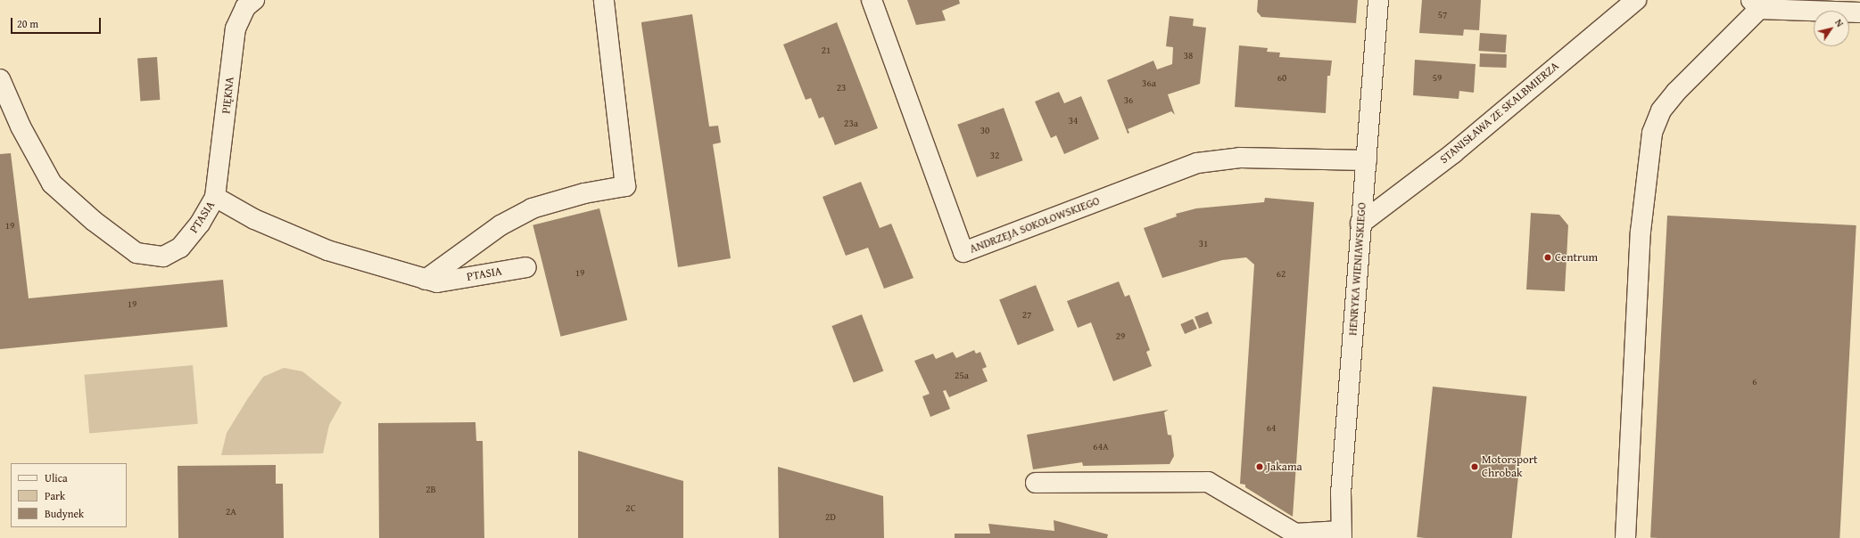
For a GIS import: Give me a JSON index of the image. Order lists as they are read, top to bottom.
{
  "streets": {
    "street": [
      "PIĘKNA",
      "STANISŁAWA ZE SKALBMIERZA",
      "PTASIA",
      "ANDRZEJA SOKOŁOWSKIEGO",
      "HENRYKA WIENIAWSKIEGO"
    ]
  },
  "crossings": [
    ["PIĘKNA", "PTASIA"],
    ["STANISŁAWA ZE SKALBMIERZA", "HENRYKA WIENIAWSKIEGO"],
    ["ANDRZEJA SOKOŁOWSKIEGO", "HENRYKA WIENIAWSKIEGO"]
  ],
  "places": ["Centrum", "Jakama", "Motorsport Chrobak"],
  "house_numbers": [
    "57",
    "21",
    "38",
    "60",
    "59",
    "36a",
    "23",
    "36",
    "34",
    "23a",
    "30",
    "32",
    "19",
    "31",
    "19",
    "62",
    "19",
    "27",
    "29",
    "25a",
    "6",
    "64",
    "64A",
    "2B",
    "2C",
    "2A",
    "2D"
  ],
  "legend": ["Ulica", "Park", "Budynek"],
  "scale_bar": "20 m",
  "north": "top right"
}
